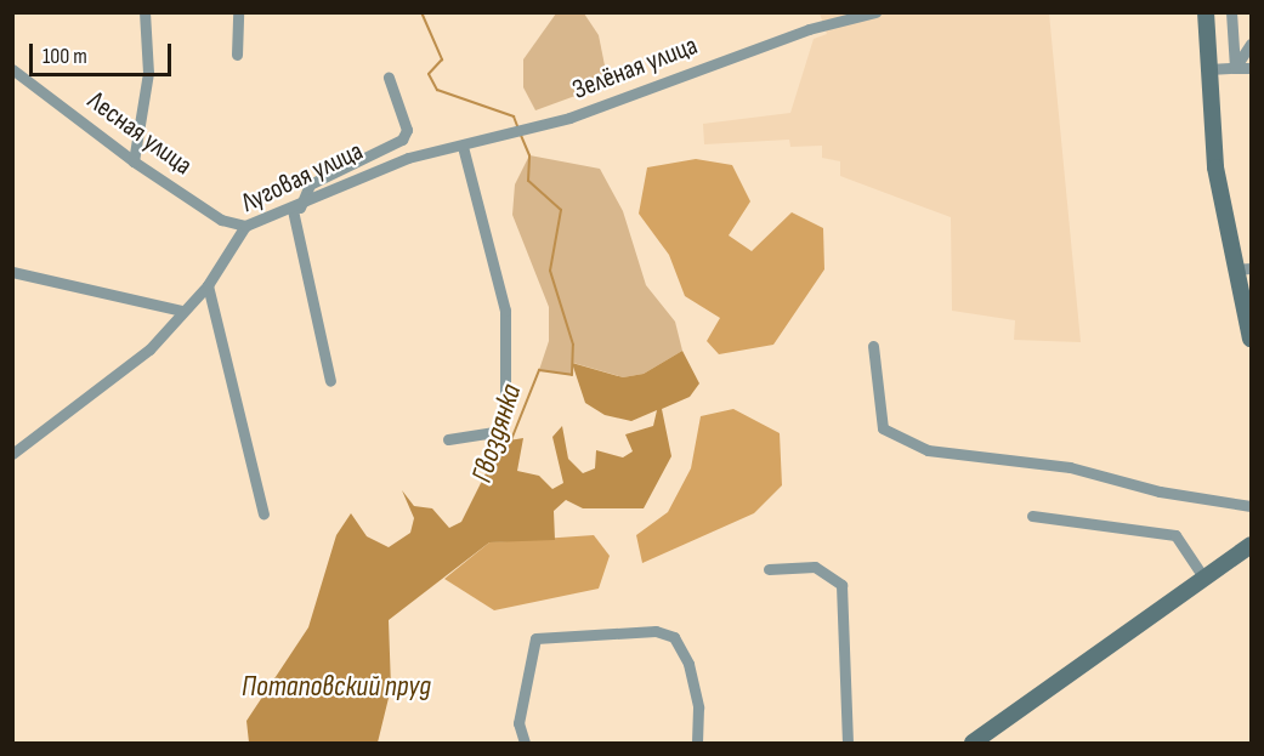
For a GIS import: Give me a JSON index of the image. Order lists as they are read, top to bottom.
{
  "streets": {
    "street": ["Зелёная улица", "Лесная улица", "Луговая улица"]
  },
  "crossings": [
    ["Зелёная улица", "Луговая улица"],
    ["Лесная улица", "Луговая улица"]
  ],
  "water": ["Гвоздянка", "Потаповский пруд"],
  "scale_bar": "100 m"
}
